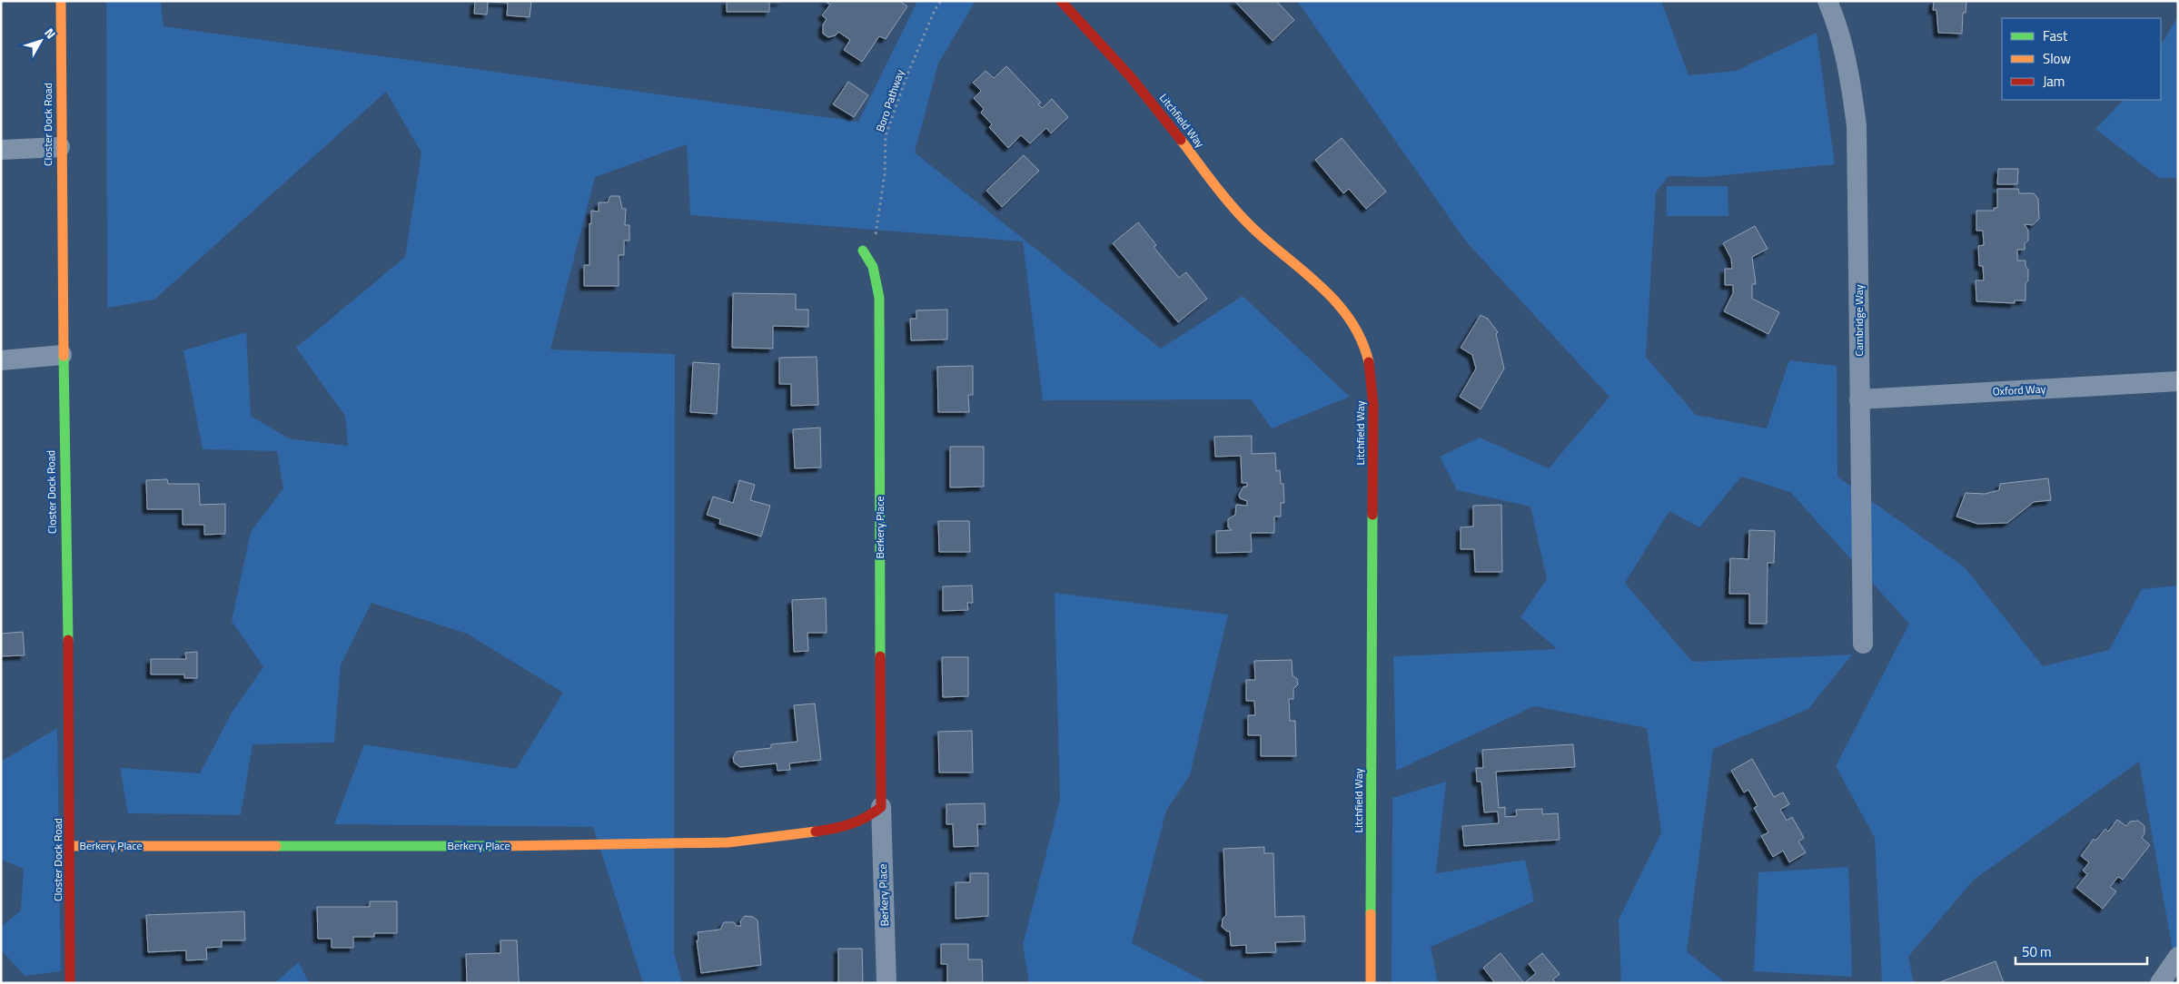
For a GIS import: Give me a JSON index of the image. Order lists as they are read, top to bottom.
{
  "streets": {
    "street": [
      "Litchfield Way",
      "Closter Dock Road",
      "Cambridge Way",
      "Oxford Way",
      "Berkery Place"
    ],
    "path": ["Boro Pathway"]
  },
  "crossings": [
    ["Boro Pathway", "Berkery Place"],
    ["Closter Dock Road", "Berkery Place"],
    ["Cambridge Way", "Oxford Way"]
  ],
  "legend": ["Fast", "Slow", "Jam"],
  "scale_bar": "50 m",
  "north": "top right"
}
